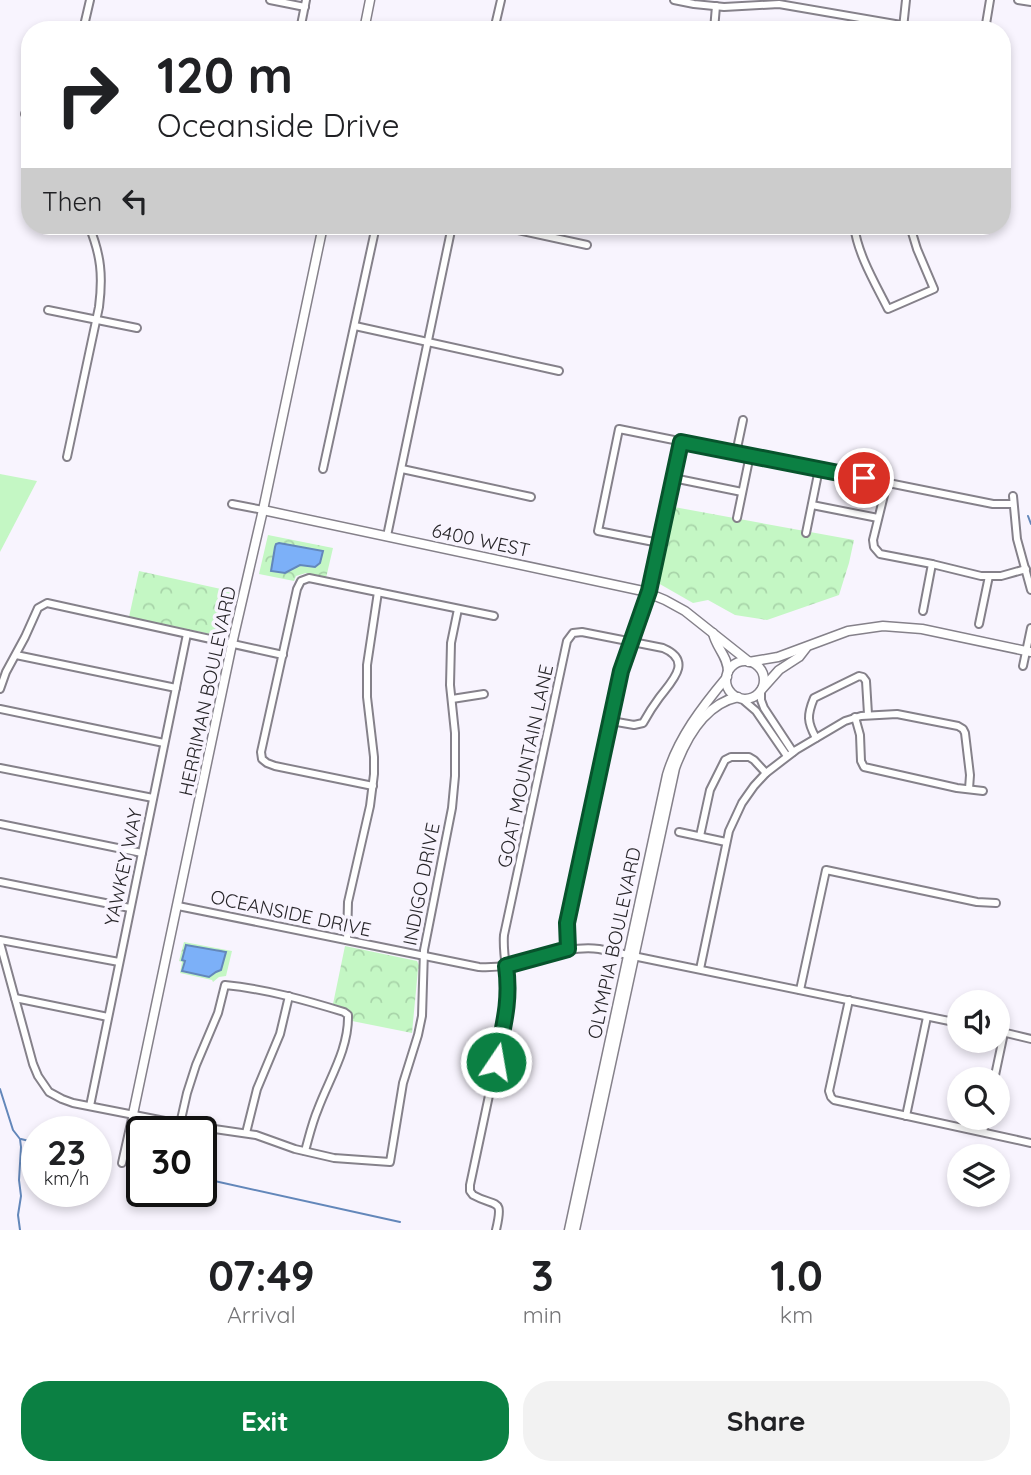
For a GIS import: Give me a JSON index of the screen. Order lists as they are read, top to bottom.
{
  "streets": {
    "street": [
      "6400 WEST",
      "HERRIMAN BOULEVARD",
      "GOAT MOUNTAIN LANE",
      "YAWKEY WAY",
      "INDIGO DRIVE",
      "OCEANSIDE DRIVE",
      "OLYMPIA BOULEVARD"
    ]
  },
  "crossings": [
    ["6400 WEST", "HERRIMAN BOULEVARD"],
    ["6400 WEST", "OLYMPIA BOULEVARD"],
    ["HERRIMAN BOULEVARD", "OCEANSIDE DRIVE"],
    ["GOAT MOUNTAIN LANE", "OCEANSIDE DRIVE"],
    ["INDIGO DRIVE", "OCEANSIDE DRIVE"],
    ["OCEANSIDE DRIVE", "OLYMPIA BOULEVARD"]
  ],
  "page": {
    "turn": ["120 m", "Oceanside Drive"],
    "then": "Then",
    "speed": "23 km/h",
    "limit": "30",
    "eta": [
      "07:49",
      "Arrival",
      "3",
      "min",
      "1.0",
      "km"
    ],
    "buttons": ["Exit", "Share"]
  }
}
